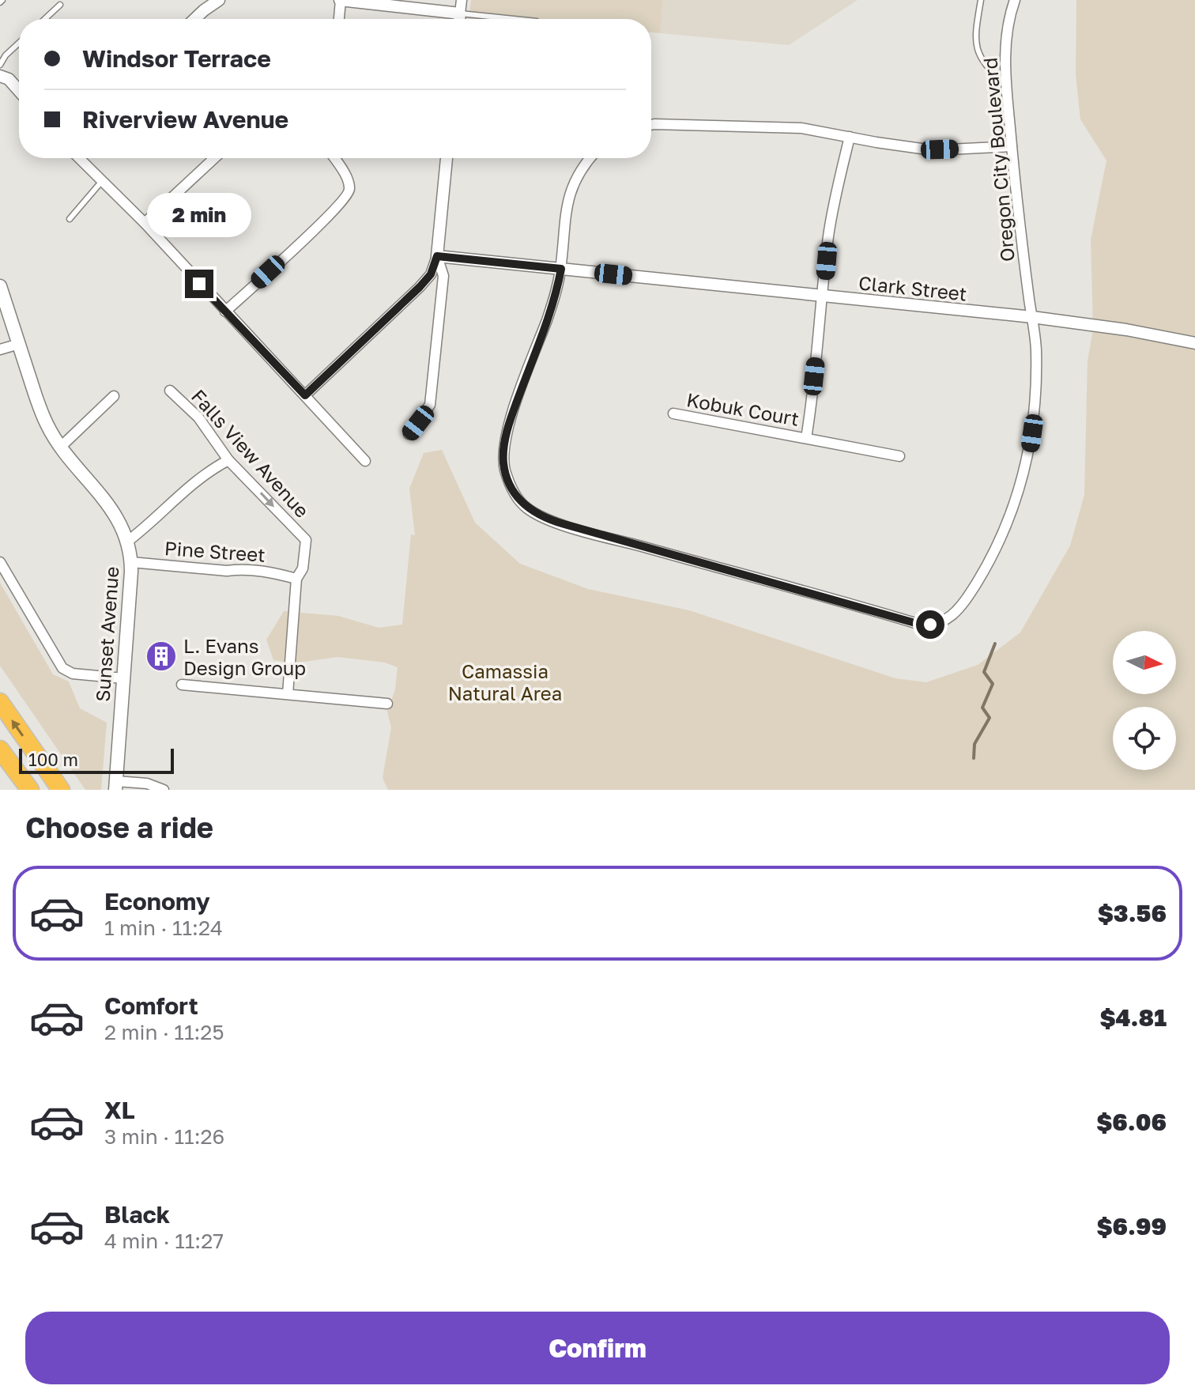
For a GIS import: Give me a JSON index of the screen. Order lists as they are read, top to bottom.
{
  "streets": {
    "main road": ["Sunset Avenue"],
    "street": [
      "Oregon City Boulevard",
      "Clark Street",
      "Kobuk Court",
      "Falls View Avenue",
      "Pine Street"
    ]
  },
  "crossings": [
    ["Oregon City Boulevard", "Clark Street"],
    ["Falls View Avenue", "Pine Street"],
    ["Pine Street", "Sunset Avenue"]
  ],
  "one_way": ["Falls View Avenue"],
  "parks": ["Camassia Natural Area"],
  "places": {
    "building": ["L. Evans Design Group"]
  },
  "scale_bar": "100 m",
  "north": "right",
  "page": {
    "banner": ["Windsor Terrace", "Riverview Avenue"],
    "bubble": "2 min",
    "scale": "100 m",
    "heading": "Choose a ride",
    "list": [
      {
        "name": "Economy",
        "note": "1 min · 11:24",
        "value": "$3.56"
      },
      {
        "name": "Comfort",
        "note": "2 min · 11:25",
        "value": "$4.81"
      },
      {
        "name": "XL",
        "note": "3 min · 11:26",
        "value": "$6.06"
      },
      {
        "name": "Black",
        "note": "4 min · 11:27",
        "value": "$6.99"
      }
    ],
    "buttons": "Confirm"
  }
}
